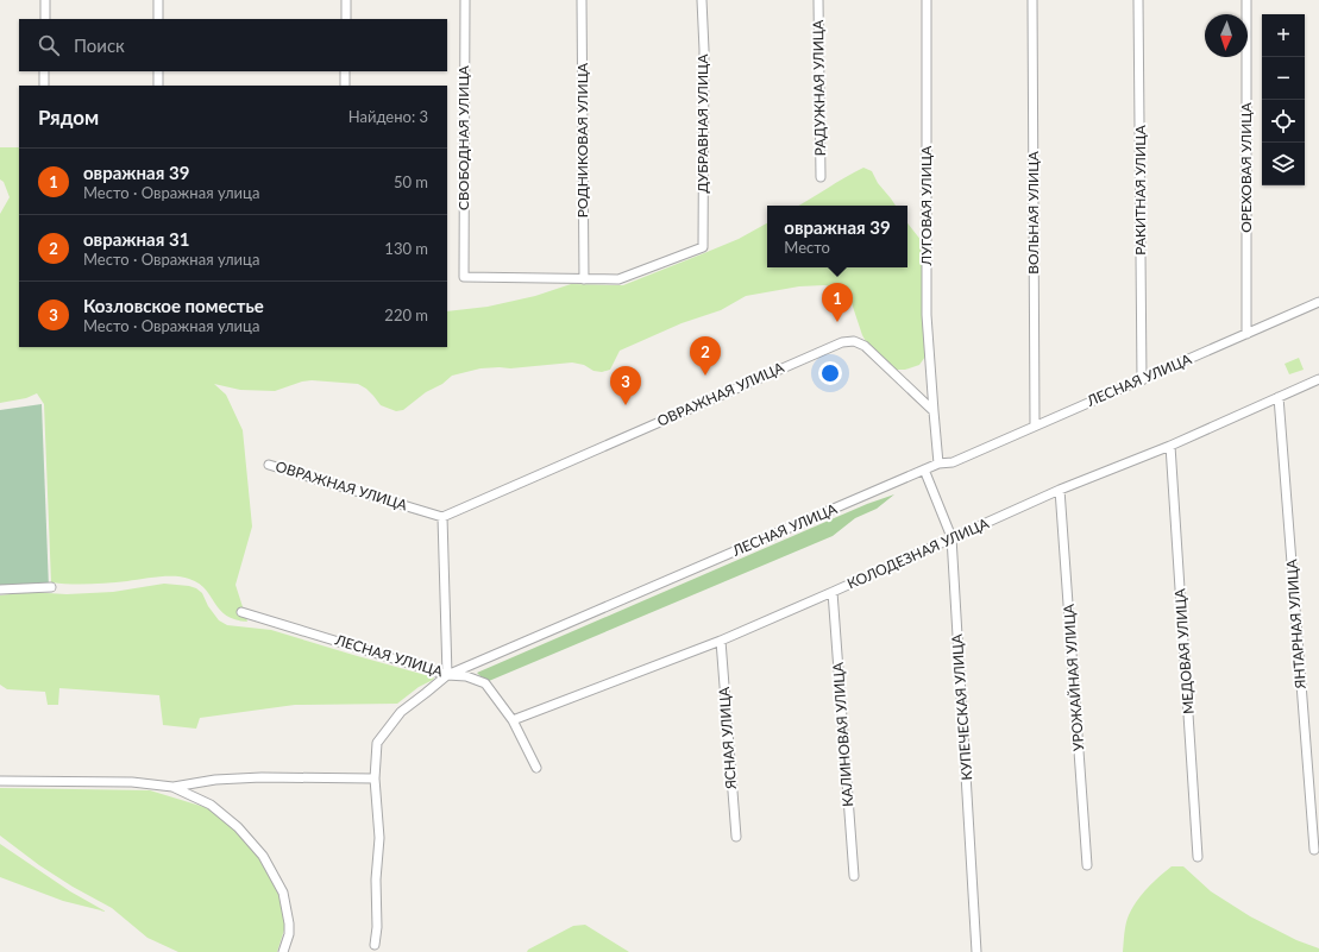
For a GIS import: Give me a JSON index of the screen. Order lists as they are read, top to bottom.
{
  "streets": {
    "street": [
      "РАДУЖНАЯ УЛИЦА",
      "ДУБРАВНАЯ УЛИЦА",
      "СВОБОДНАЯ УЛИЦА",
      "РОДНИКОВАЯ УЛИЦА",
      "ОРЕХОВАЯ УЛИЦА",
      "РАКИТНАЯ УЛИЦА",
      "ЛУГОВАЯ УЛИЦА",
      "ВОЛЬНАЯ УЛИЦА",
      "ЛЕСНАЯ УЛИЦА",
      "ОВРАЖНАЯ УЛИЦА",
      "КОЛОДЕЗНАЯ УЛИЦА",
      "ЯНТАРНАЯ УЛИЦА",
      "МЕДОВАЯ УЛИЦА",
      "УРОЖАЙНАЯ УЛИЦА",
      "КУПЕЧЕСКАЯ УЛИЦА",
      "КАЛИНОВАЯ УЛИЦА",
      "ЯСНАЯ УЛИЦА"
    ]
  },
  "crossings": [
    ["ДУБРАВНАЯ УЛИЦА", "СВОБОДНАЯ УЛИЦА"],
    ["ДУБРАВНАЯ УЛИЦА", "РОДНИКОВАЯ УЛИЦА"],
    ["СВОБОДНАЯ УЛИЦА", "РОДНИКОВАЯ УЛИЦА"],
    ["ОРЕХОВАЯ УЛИЦА", "ЛЕСНАЯ УЛИЦА"],
    ["РАКИТНАЯ УЛИЦА", "ЛЕСНАЯ УЛИЦА"],
    ["ЛУГОВАЯ УЛИЦА", "ОВРАЖНАЯ УЛИЦА"],
    ["ВОЛЬНАЯ УЛИЦА", "ЛЕСНАЯ УЛИЦА"],
    ["ЛЕСНАЯ УЛИЦА", "КУПЕЧЕСКАЯ УЛИЦА"],
    ["КОЛОДЕЗНАЯ УЛИЦА", "ЯНТАРНАЯ УЛИЦА"],
    ["КОЛОДЕЗНАЯ УЛИЦА", "МЕДОВАЯ УЛИЦА"],
    ["КОЛОДЕЗНАЯ УЛИЦА", "УРОЖАЙНАЯ УЛИЦА"],
    ["КОЛОДЕЗНАЯ УЛИЦА", "КУПЕЧЕСКАЯ УЛИЦА"],
    ["КОЛОДЕЗНАЯ УЛИЦА", "КАЛИНОВАЯ УЛИЦА"],
    ["КОЛОДЕЗНАЯ УЛИЦА", "ЯСНАЯ УЛИЦА"]
  ],
  "north": "bottom",
  "page": {
    "map_buttons": ["+", "−"],
    "search": "Поиск",
    "heading": ["Рядом", "Найдено: 3"],
    "list": [
      {
        "mark": "1",
        "name": "овражная 39",
        "note": "Место · Овражная улица",
        "value": "50 m"
      },
      {
        "mark": "2",
        "name": "овражная 31",
        "note": "Место · Овражная улица",
        "value": "130 m"
      },
      {
        "mark": "3",
        "name": "Козловское поместье",
        "note": "Место · Овражная улица",
        "value": "220 m"
      }
    ],
    "popup": ["овражная 39", "Место"],
    "pins": ["1", "2", "3"]
  }
}
